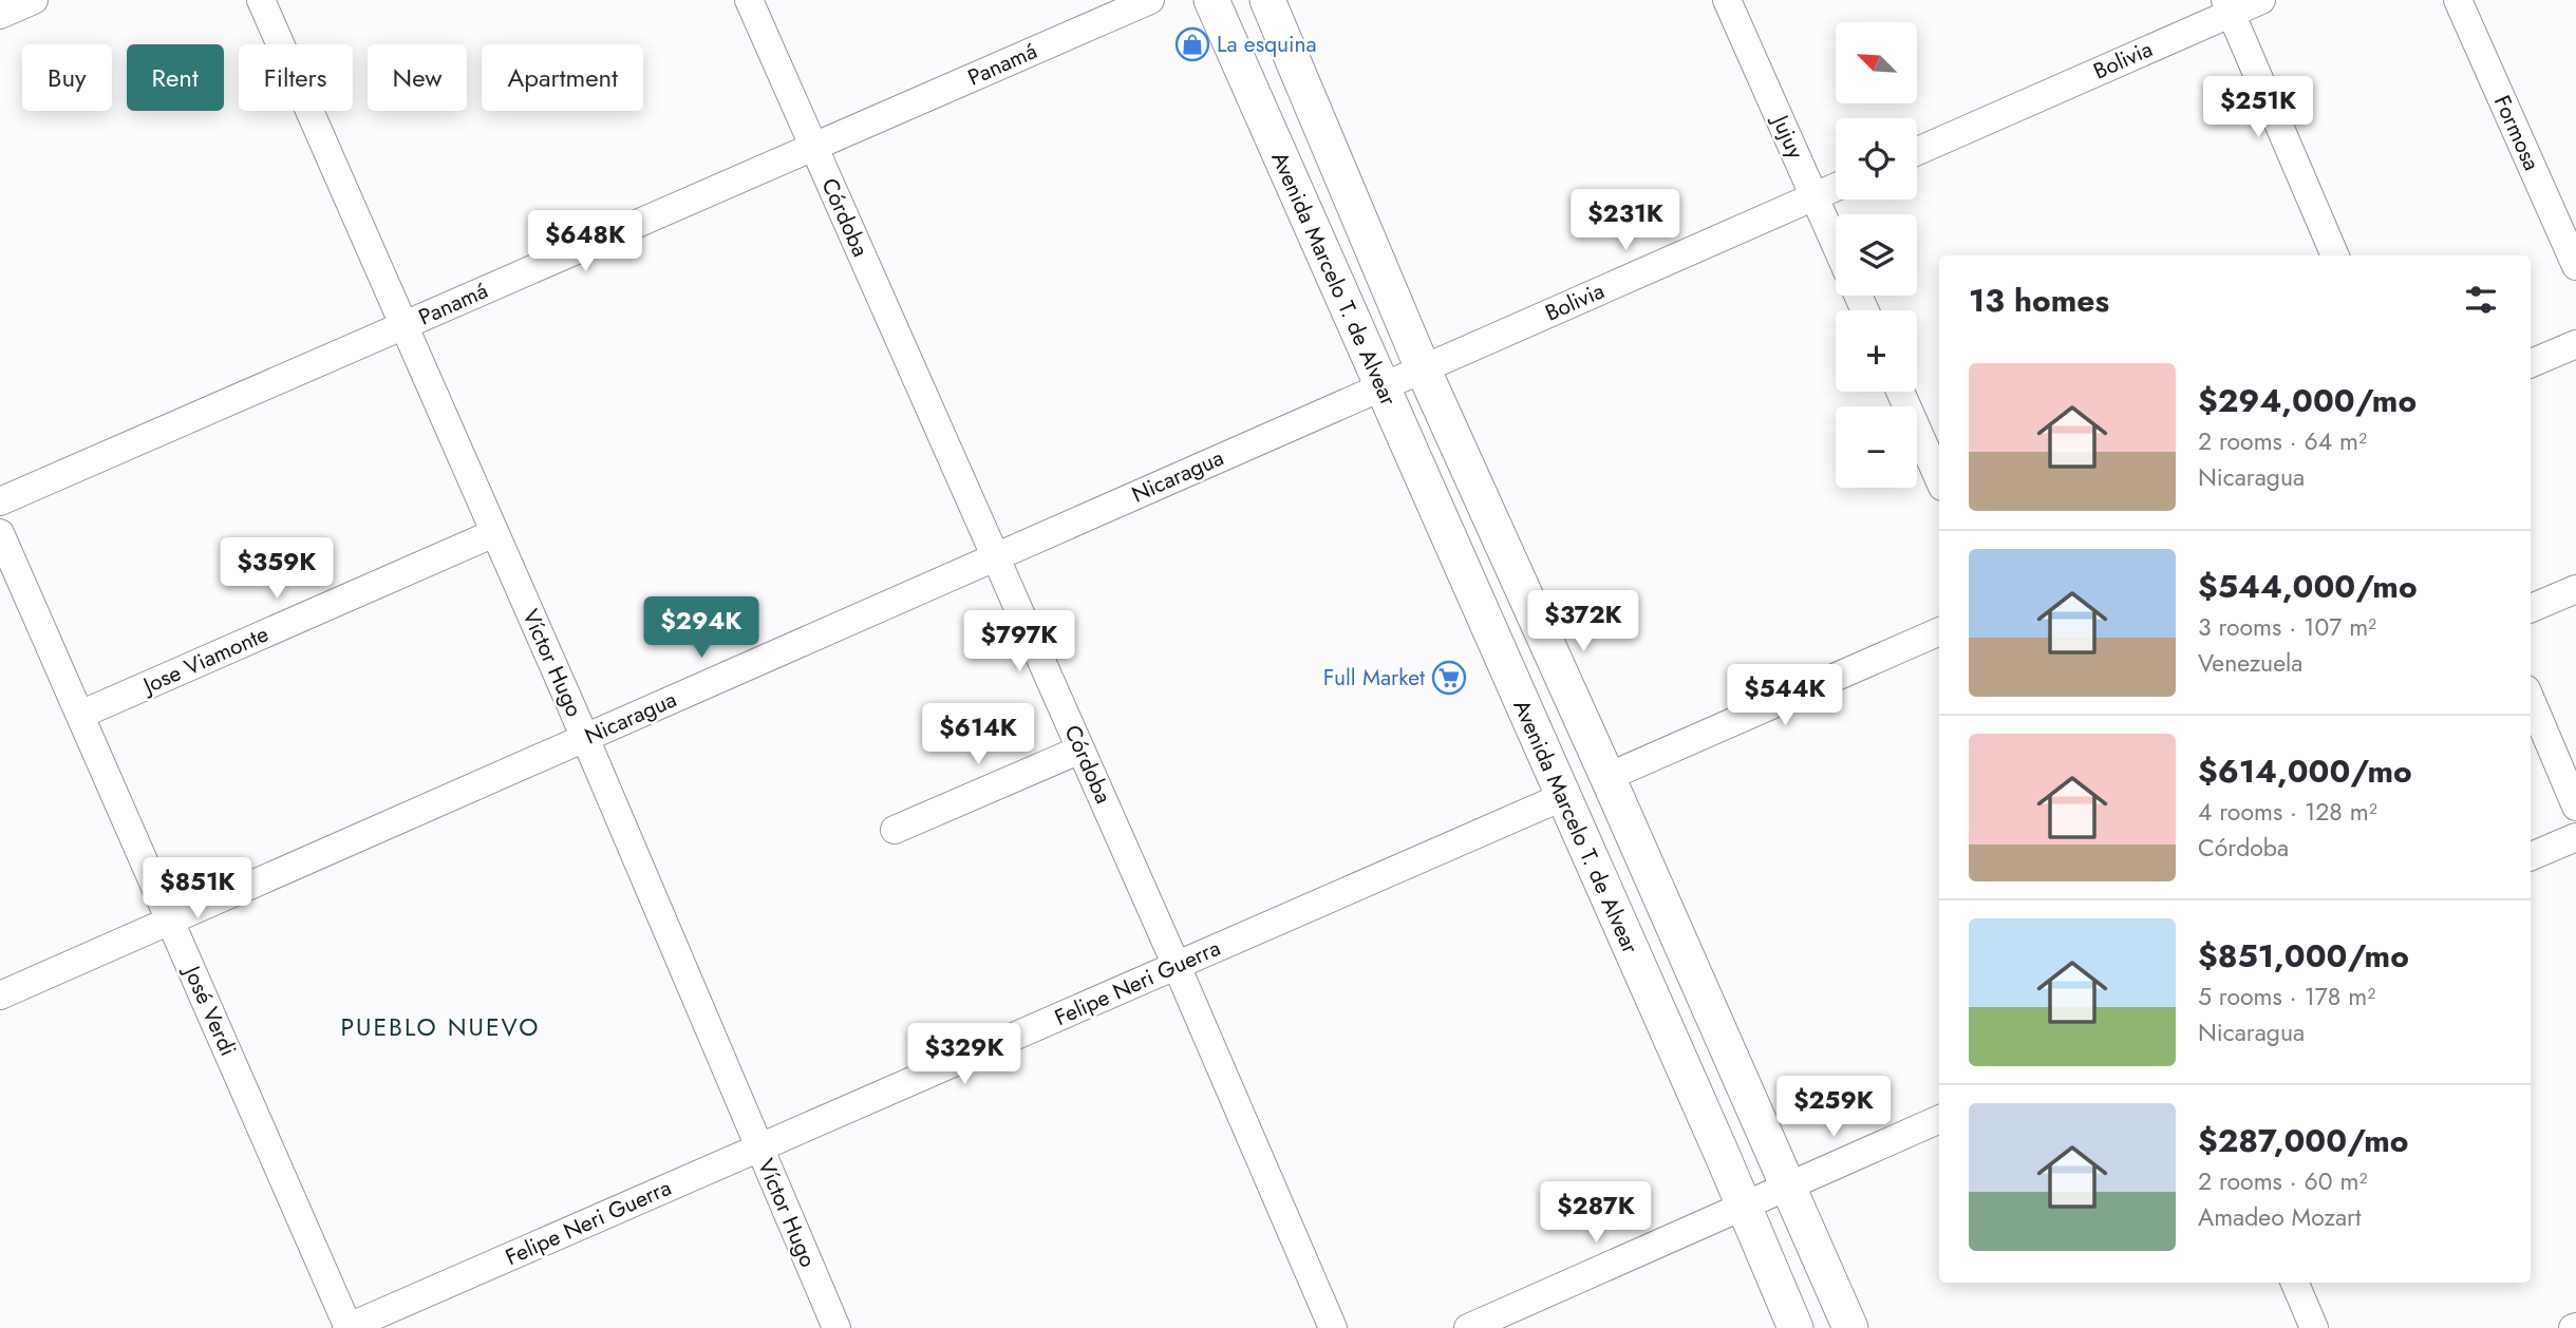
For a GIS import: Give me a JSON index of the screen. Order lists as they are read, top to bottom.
{
  "streets": {
    "main road": ["Avenida Marcelo T. de Alvear"],
    "street": [
      "Bolivia",
      "Panamá",
      "Formosa",
      "Jujuy",
      "Córdoba",
      "Nicaragua",
      "Jose Viamonte",
      "Víctor Hugo",
      "Felipe Neri Guerra",
      "José Verdi"
    ]
  },
  "crossings": [
    ["Bolivia", "Jujuy"],
    ["Bolivia", "Avenida Marcelo T. de Alvear"],
    ["Bolivia", "Nicaragua"],
    ["Panamá", "Córdoba"],
    ["Panamá", "Víctor Hugo"],
    ["Córdoba", "Nicaragua"],
    ["Córdoba", "Felipe Neri Guerra"],
    ["Avenida Marcelo T. de Alvear", "Nicaragua"],
    ["Avenida Marcelo T. de Alvear", "Felipe Neri Guerra"],
    ["Nicaragua", "Víctor Hugo"],
    ["Nicaragua", "José Verdi"],
    ["Jose Viamonte", "Víctor Hugo"],
    ["Jose Viamonte", "José Verdi"],
    ["Víctor Hugo", "Felipe Neri Guerra"],
    ["Felipe Neri Guerra", "José Verdi"]
  ],
  "districts": ["PUEBLO NUEVO"],
  "places": {
    "shop": ["La esquina"],
    "supermarket": ["Full Market"]
  },
  "north": "top left",
  "page": {
    "map_buttons": ["+", "−"],
    "chip": [
      "Buy",
      "Rent",
      "Filters",
      "New",
      "Apartment"
    ],
    "price": [
      "$251K",
      "$231K",
      "$648K",
      "$359K",
      "$372K",
      "$294K",
      "$797K",
      "$544K",
      "$614K",
      "$851K",
      "$329K",
      "$259K",
      "$287K"
    ],
    "heading": "13 homes",
    "list": [
      {
        "name": "$294,000/mo",
        "note": "2 rooms · 64 m² · Nicaragua"
      },
      {
        "name": "$544,000/mo",
        "note": "3 rooms · 107 m² · Venezuela"
      },
      {
        "name": "$614,000/mo",
        "note": "4 rooms · 128 m² · Córdoba"
      },
      {
        "name": "$851,000/mo",
        "note": "5 rooms · 178 m² · Nicaragua"
      },
      {
        "name": "$287,000/mo",
        "note": "2 rooms · 60 m² · Amadeo Mozart"
      }
    ]
  }
}
